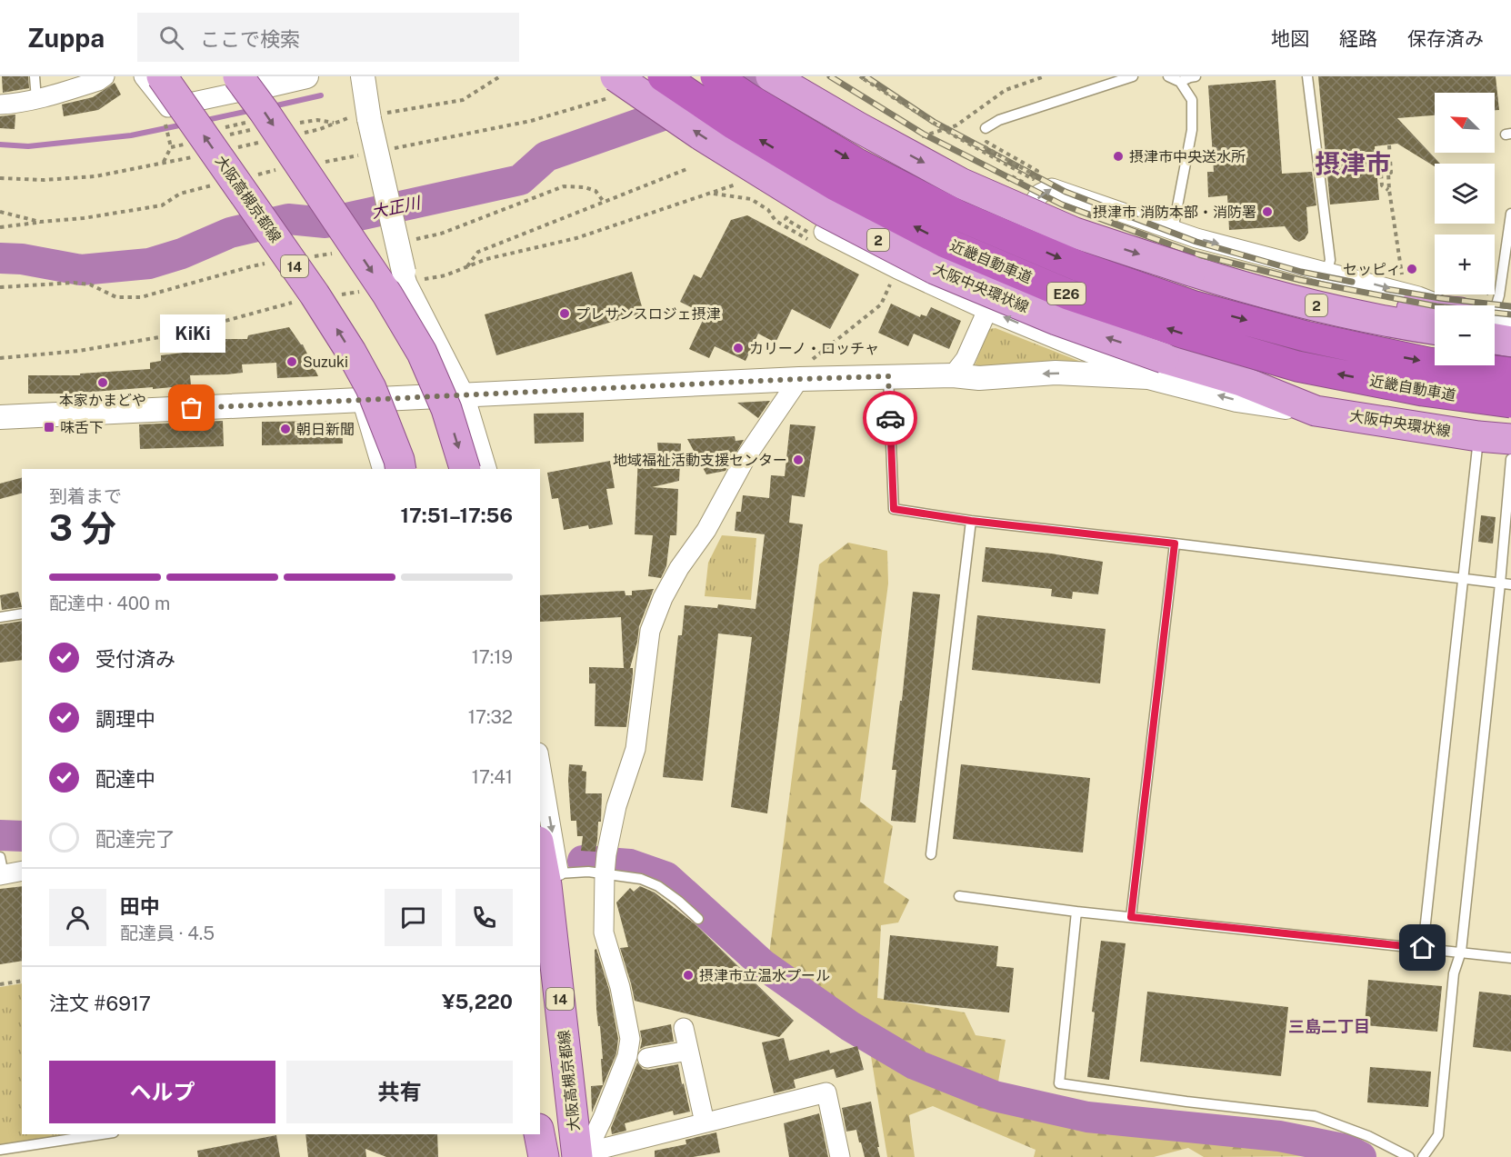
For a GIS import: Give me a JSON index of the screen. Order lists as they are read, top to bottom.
{
  "streets": {
    "highway": ["近畿自動車道", "E26"],
    "main road": [
      "大阪高槻京都線",
      "2",
      "14",
      "大阪中央環状線"
    ]
  },
  "districts": ["摂津市", "三島二丁目"],
  "water": ["大正川"],
  "places": {
    "other": [
      "摂津市中央送水所",
      "摂津市 消防本部・消防署",
      "セッピィ",
      "プレサンスロジェ摂津",
      "カリーノ・ロッチャ",
      "Suzuki",
      "本家かまどや",
      "KiKi",
      "朝日新聞",
      "地域福祉活動支援センター",
      "摂津市立温水プール"
    ],
    "transit": ["味舌下"]
  },
  "north": "top left",
  "page": {
    "header": "Zuppa",
    "search": "ここで検索",
    "nav": ["地図", "経路", "保存済み"],
    "map_buttons": ["+", "−"],
    "bubble": "KiKi",
    "heading": ["3 分", "到着まで", "17:51–17:56"],
    "panel": [
      "田中",
      "配達員 · 4.5",
      "注文 #6917",
      "¥5,220"
    ],
    "bar": "配達中 · 400 m",
    "list": [
      ["受付済み", "17:19"],
      ["調理中", "17:32"],
      ["配達中", "17:41"],
      "配達完了"
    ],
    "buttons": ["ヘルプ", "共有"]
  }
}
